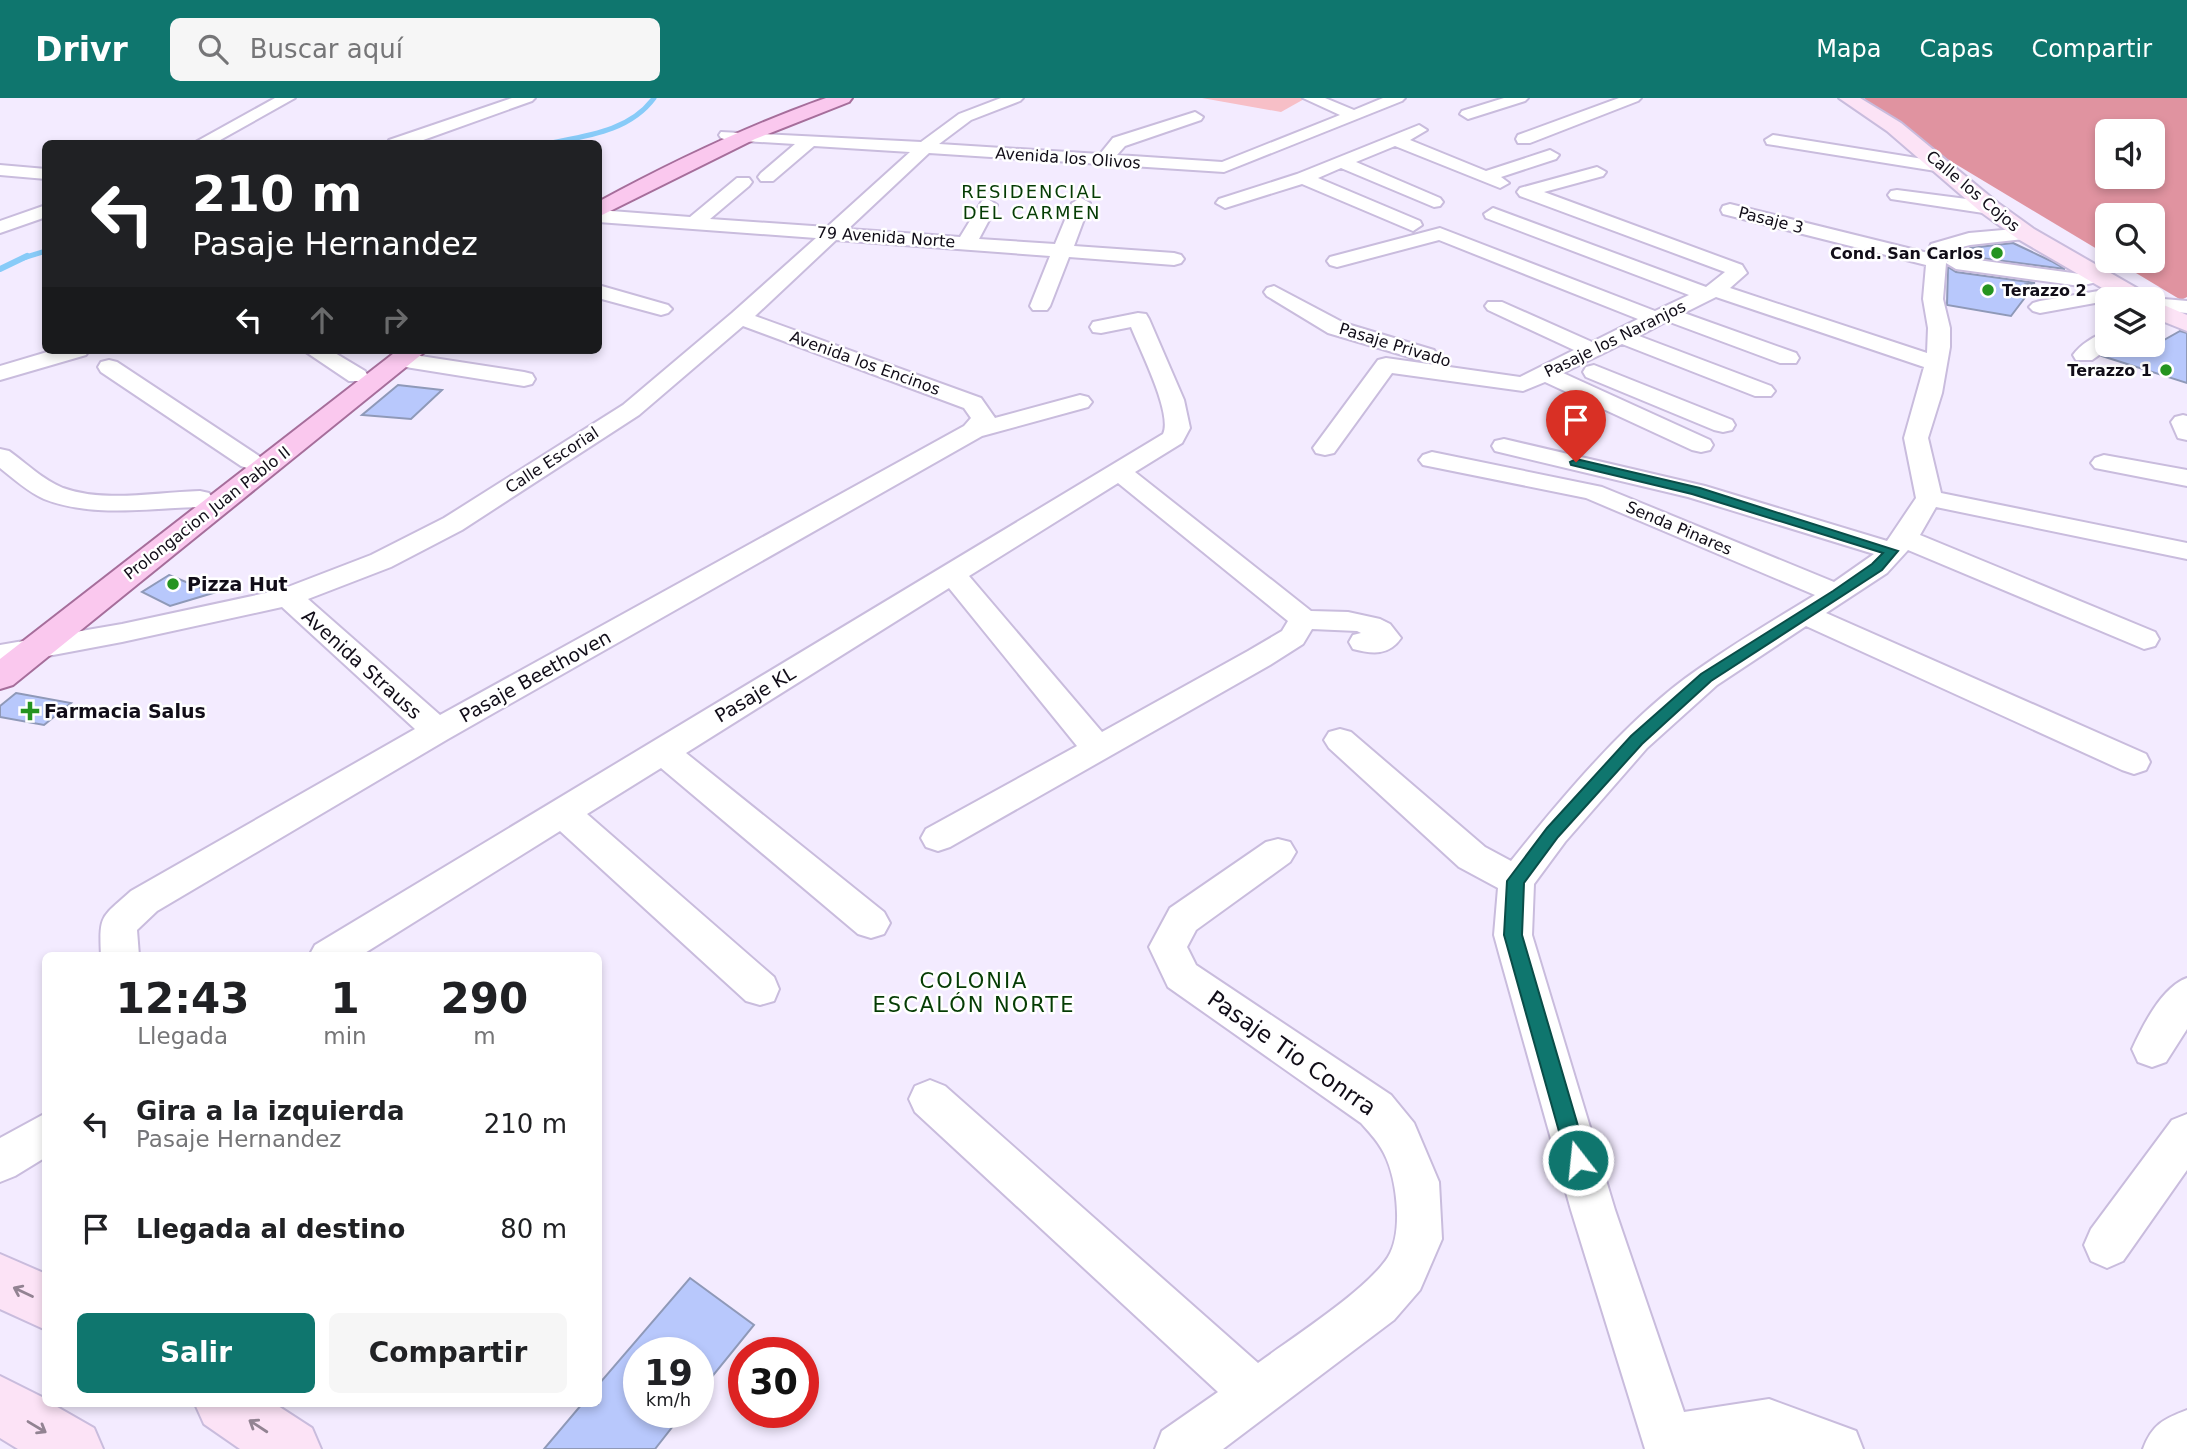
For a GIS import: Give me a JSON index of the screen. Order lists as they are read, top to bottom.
{
  "streets": {
    "main road": ["Prolongacion Juan Pablo II"],
    "street": [
      "Avenida los Olivos",
      "Calle los Cojos",
      "Pasaje 3",
      "79 Avenida Norte",
      "Pasaje los Naranjos",
      "Pasaje Privado",
      "Avenida los Encinos",
      "Calle Escorial",
      "Senda Pinares",
      "Avenida Strauss",
      "Pasaje Beethoven",
      "Pasaje KL",
      "Pasaje Tio Conrra"
    ]
  },
  "crossings": [
    ["Avenida los Olivos", "Calle Escorial"],
    ["Calle los Cojos", "Pasaje 3"],
    ["79 Avenida Norte", "Calle Escorial"],
    ["Pasaje los Naranjos", "Pasaje Privado"],
    ["Avenida los Encinos", "Calle Escorial"],
    ["Avenida los Encinos", "Pasaje Beethoven"],
    ["Calle Escorial", "Prolongacion Juan Pablo II"],
    ["Calle Escorial", "Avenida Strauss"],
    ["Avenida Strauss", "Pasaje Beethoven"]
  ],
  "districts": ["RESIDENCIAL DEL CARMEN", "COLONIA ESCALÓN NORTE"],
  "places": {
    "other": [
      "Cond. San Carlos",
      "Terazzo 2",
      "Terazzo 1",
      "Pizza Hut"
    ],
    "health": ["Farmacia Salus"]
  },
  "page": {
    "header": "Drivr",
    "search": "Buscar aquí",
    "nav": ["Mapa", "Capas", "Compartir"],
    "turn": ["210 m", "Pasaje Hernandez"],
    "eta": [
      "12:43",
      "Llegada",
      "1",
      "min",
      "290",
      "m"
    ],
    "list": [
      {
        "name": "Gira a la izquierda",
        "note": "Pasaje Hernandez",
        "value": "210 m"
      },
      {
        "name": "Llegada al destino",
        "value": "80 m"
      }
    ],
    "buttons": ["Salir", "Compartir"],
    "speed": "19 km/h",
    "limit": "30"
  }
}
